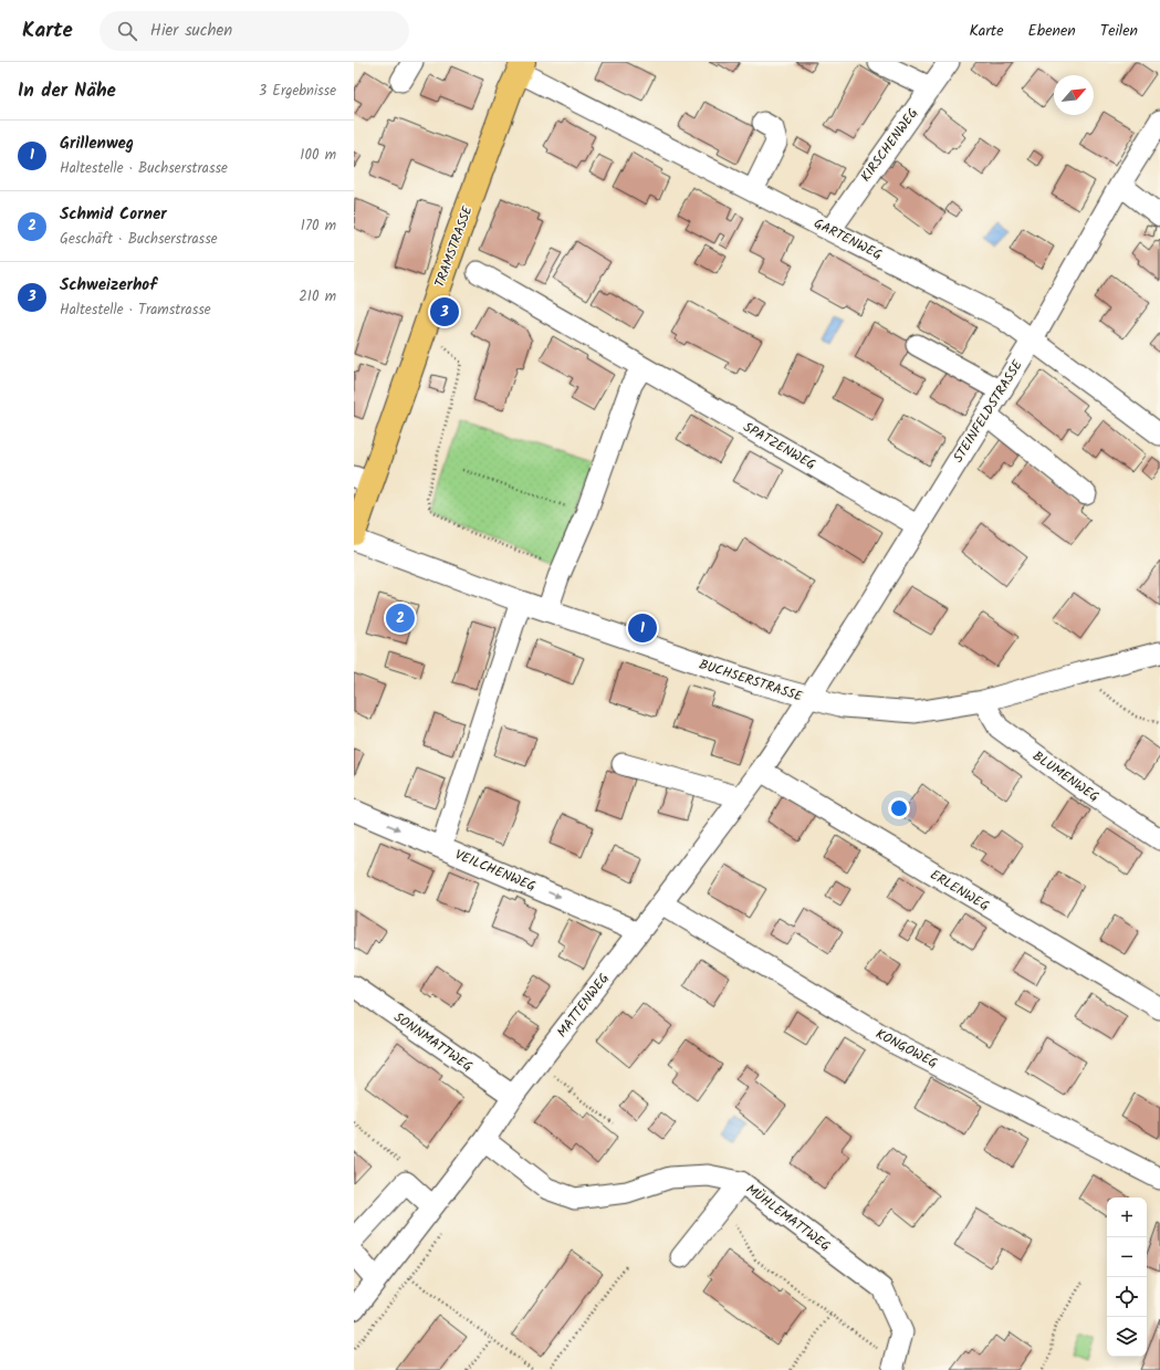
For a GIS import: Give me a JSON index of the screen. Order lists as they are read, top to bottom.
{
  "streets": {
    "main road": ["TRAMSTRASSE"],
    "street": [
      "KIRSCHENWEG",
      "GARTENWEG",
      "STEINFELDSTRASSE",
      "SPATZENWEG",
      "BUCHSERSTRASSE",
      "BLUMENWEG",
      "VEILCHENWEG",
      "ERLENWEG",
      "MATTENWEG",
      "SONNMATTWEG",
      "KONGOWEG",
      "MÜHLEMATTWEG"
    ]
  },
  "crossings": [
    ["KIRSCHENWEG", "GARTENWEG"],
    ["GARTENWEG", "TRAMSTRASSE"],
    ["GARTENWEG", "STEINFELDSTRASSE"],
    ["STEINFELDSTRASSE", "SPATZENWEG"],
    ["STEINFELDSTRASSE", "BUCHSERSTRASSE"],
    ["STEINFELDSTRASSE", "MATTENWEG"],
    ["BUCHSERSTRASSE", "BLUMENWEG"],
    ["BUCHSERSTRASSE", "MATTENWEG"],
    ["VEILCHENWEG", "MATTENWEG"],
    ["ERLENWEG", "MATTENWEG"],
    ["MATTENWEG", "SONNMATTWEG"],
    ["MATTENWEG", "KONGOWEG"],
    ["MATTENWEG", "MÜHLEMATTWEG"]
  ],
  "north": "top right",
  "page": {
    "header": "Karte",
    "search": "Hier suchen",
    "nav": ["Karte", "Ebenen", "Teilen"],
    "heading": ["In der Nähe", "3 Ergebnisse"],
    "list": [
      {
        "mark": "1",
        "name": "Grillenweg",
        "note": "Haltestelle · Buchserstrasse",
        "value": "100 m"
      },
      {
        "mark": "2",
        "name": "Schmid Corner",
        "note": "Geschäft · Buchserstrasse",
        "value": "170 m"
      },
      {
        "mark": "3",
        "name": "Schweizerhof",
        "note": "Haltestelle · Tramstrasse",
        "value": "210 m"
      }
    ],
    "pins": ["3", "2", "1"],
    "map_buttons": ["+", "−"]
  }
}
